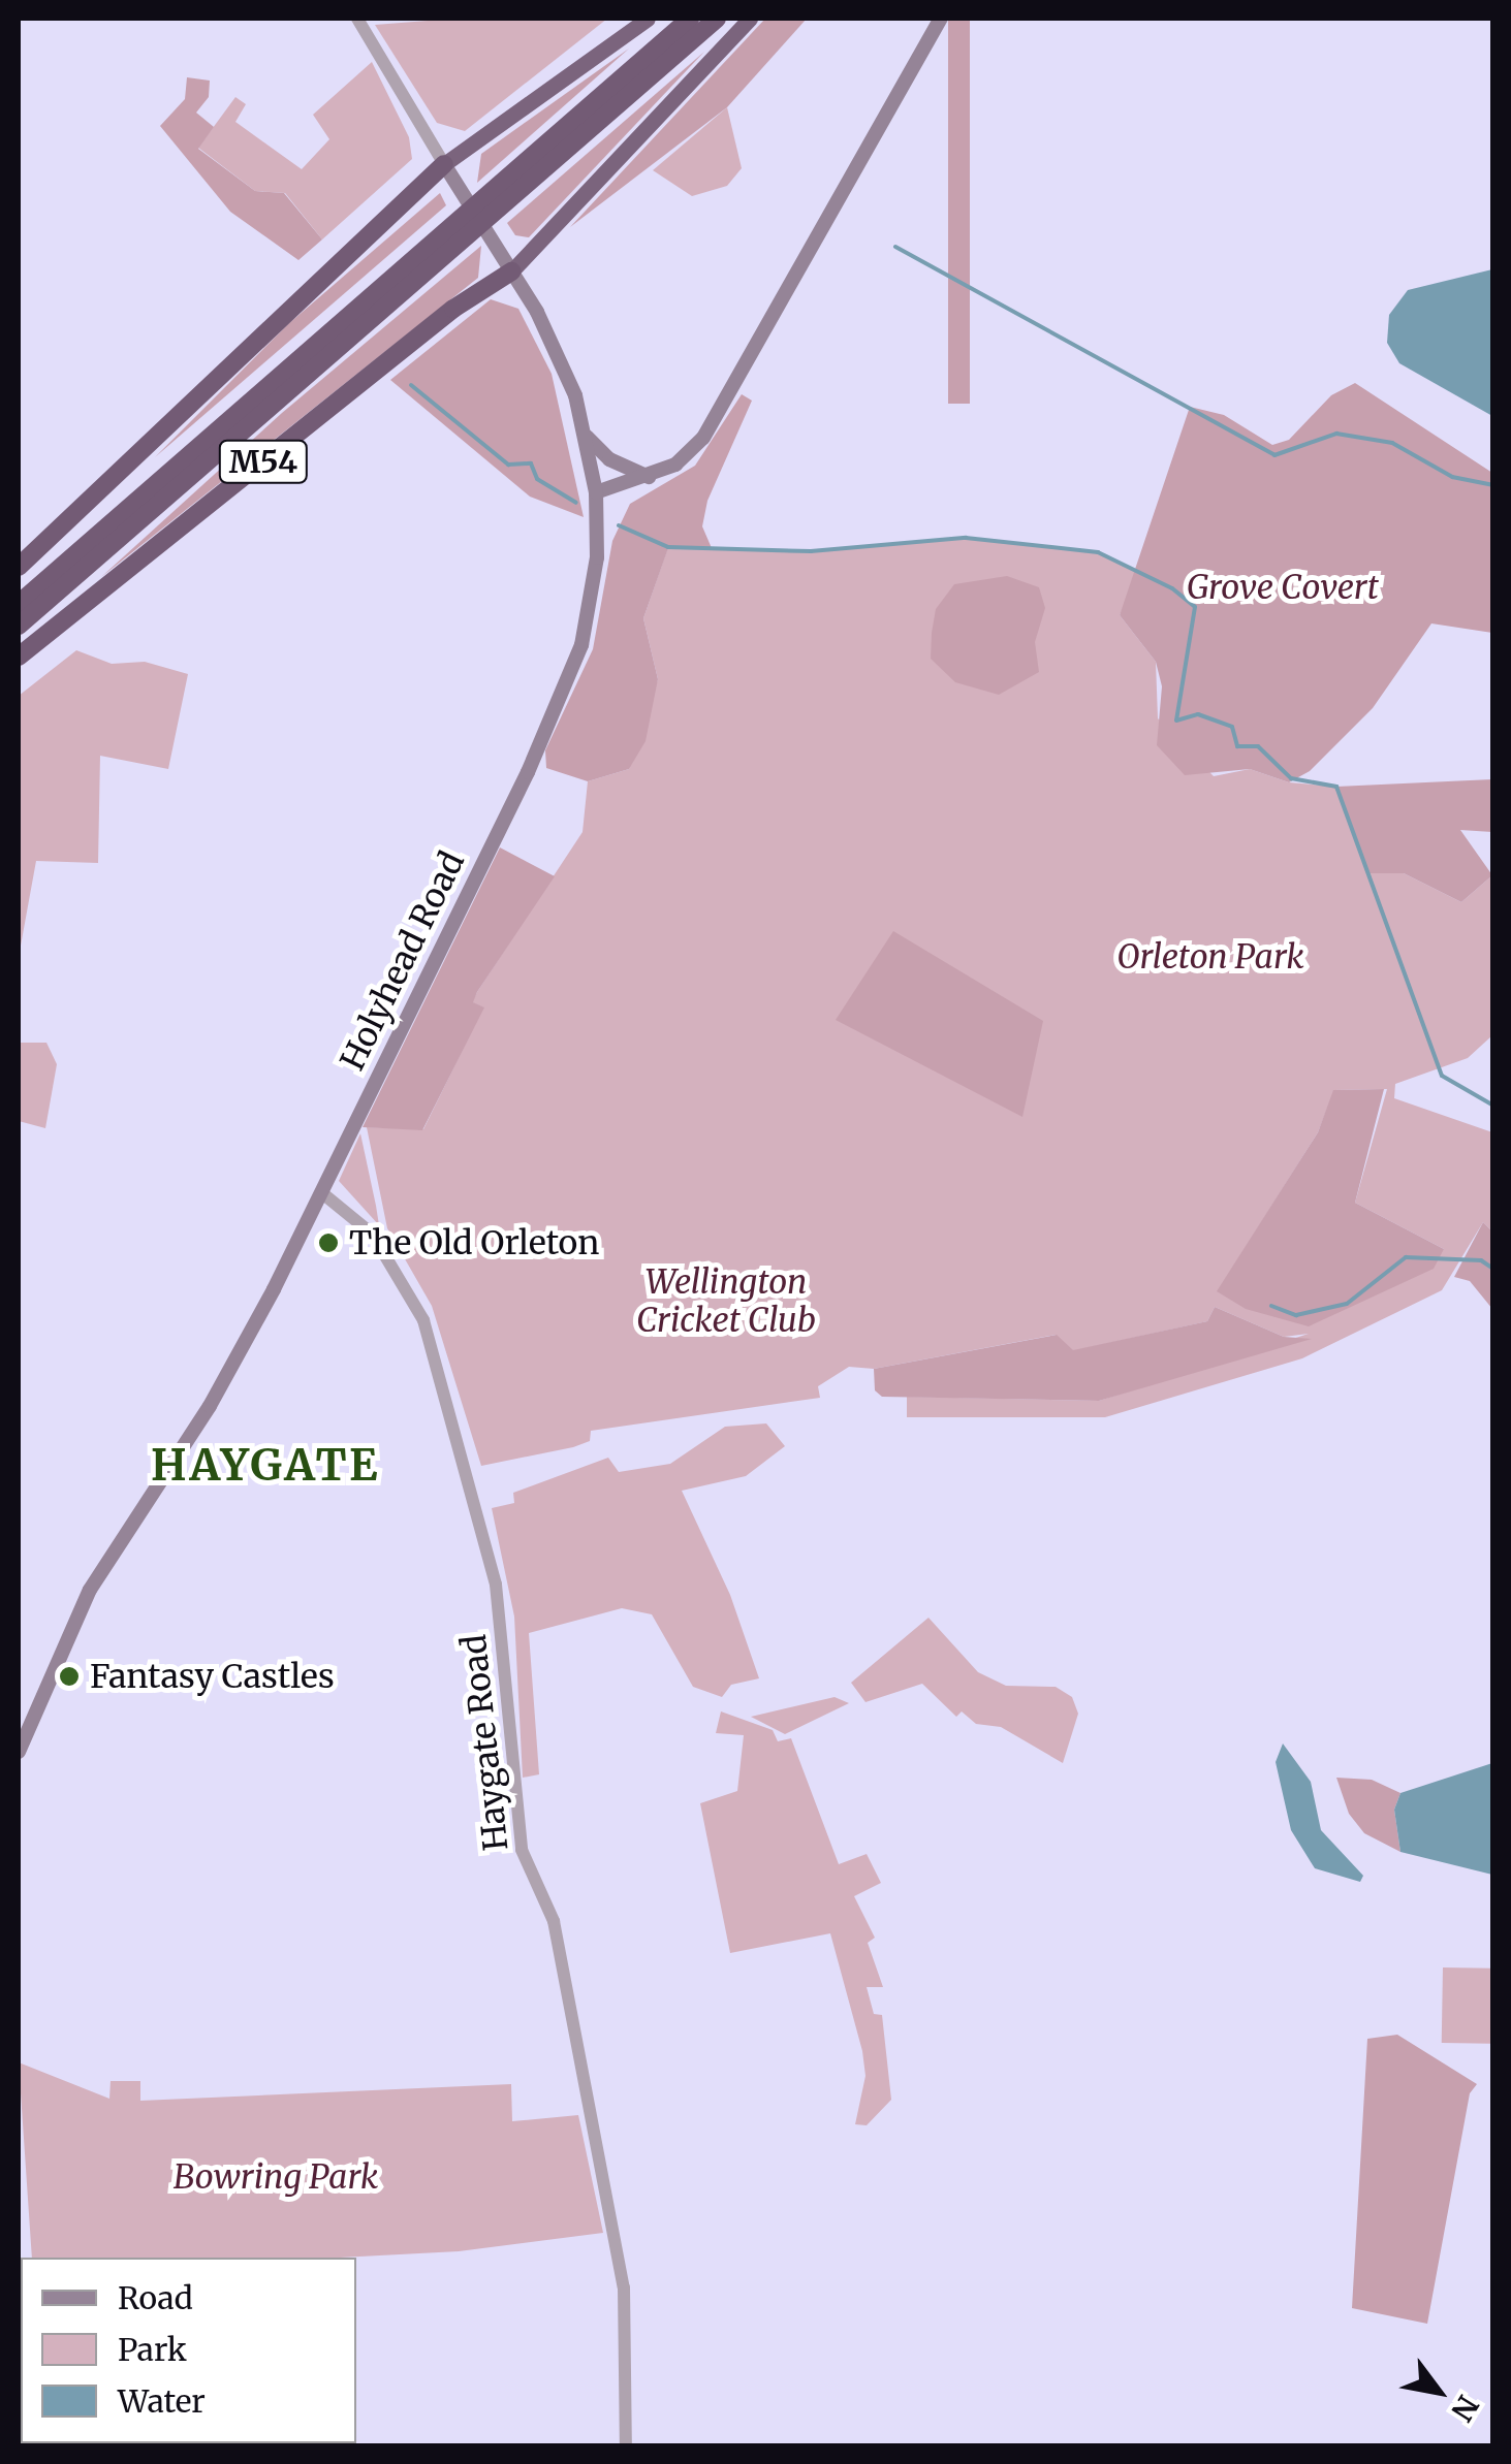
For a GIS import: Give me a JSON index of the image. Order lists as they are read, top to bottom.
{
  "streets": {
    "highway": ["M54"],
    "main road": ["Holyhead Road"],
    "street": ["Haygate Road"]
  },
  "crossings": [
    ["M54", "Holyhead Road"],
    ["Holyhead Road", "Haygate Road"]
  ],
  "districts": ["HAYGATE"],
  "parks": [
    "Grove Covert",
    "Orleton Park",
    "Wellington Cricket Club",
    "Bowring Park"
  ],
  "places": ["The Old Orleton", "Fantasy Castles"],
  "legend": ["Road", "Park", "Water"],
  "north": "bottom right"
}
